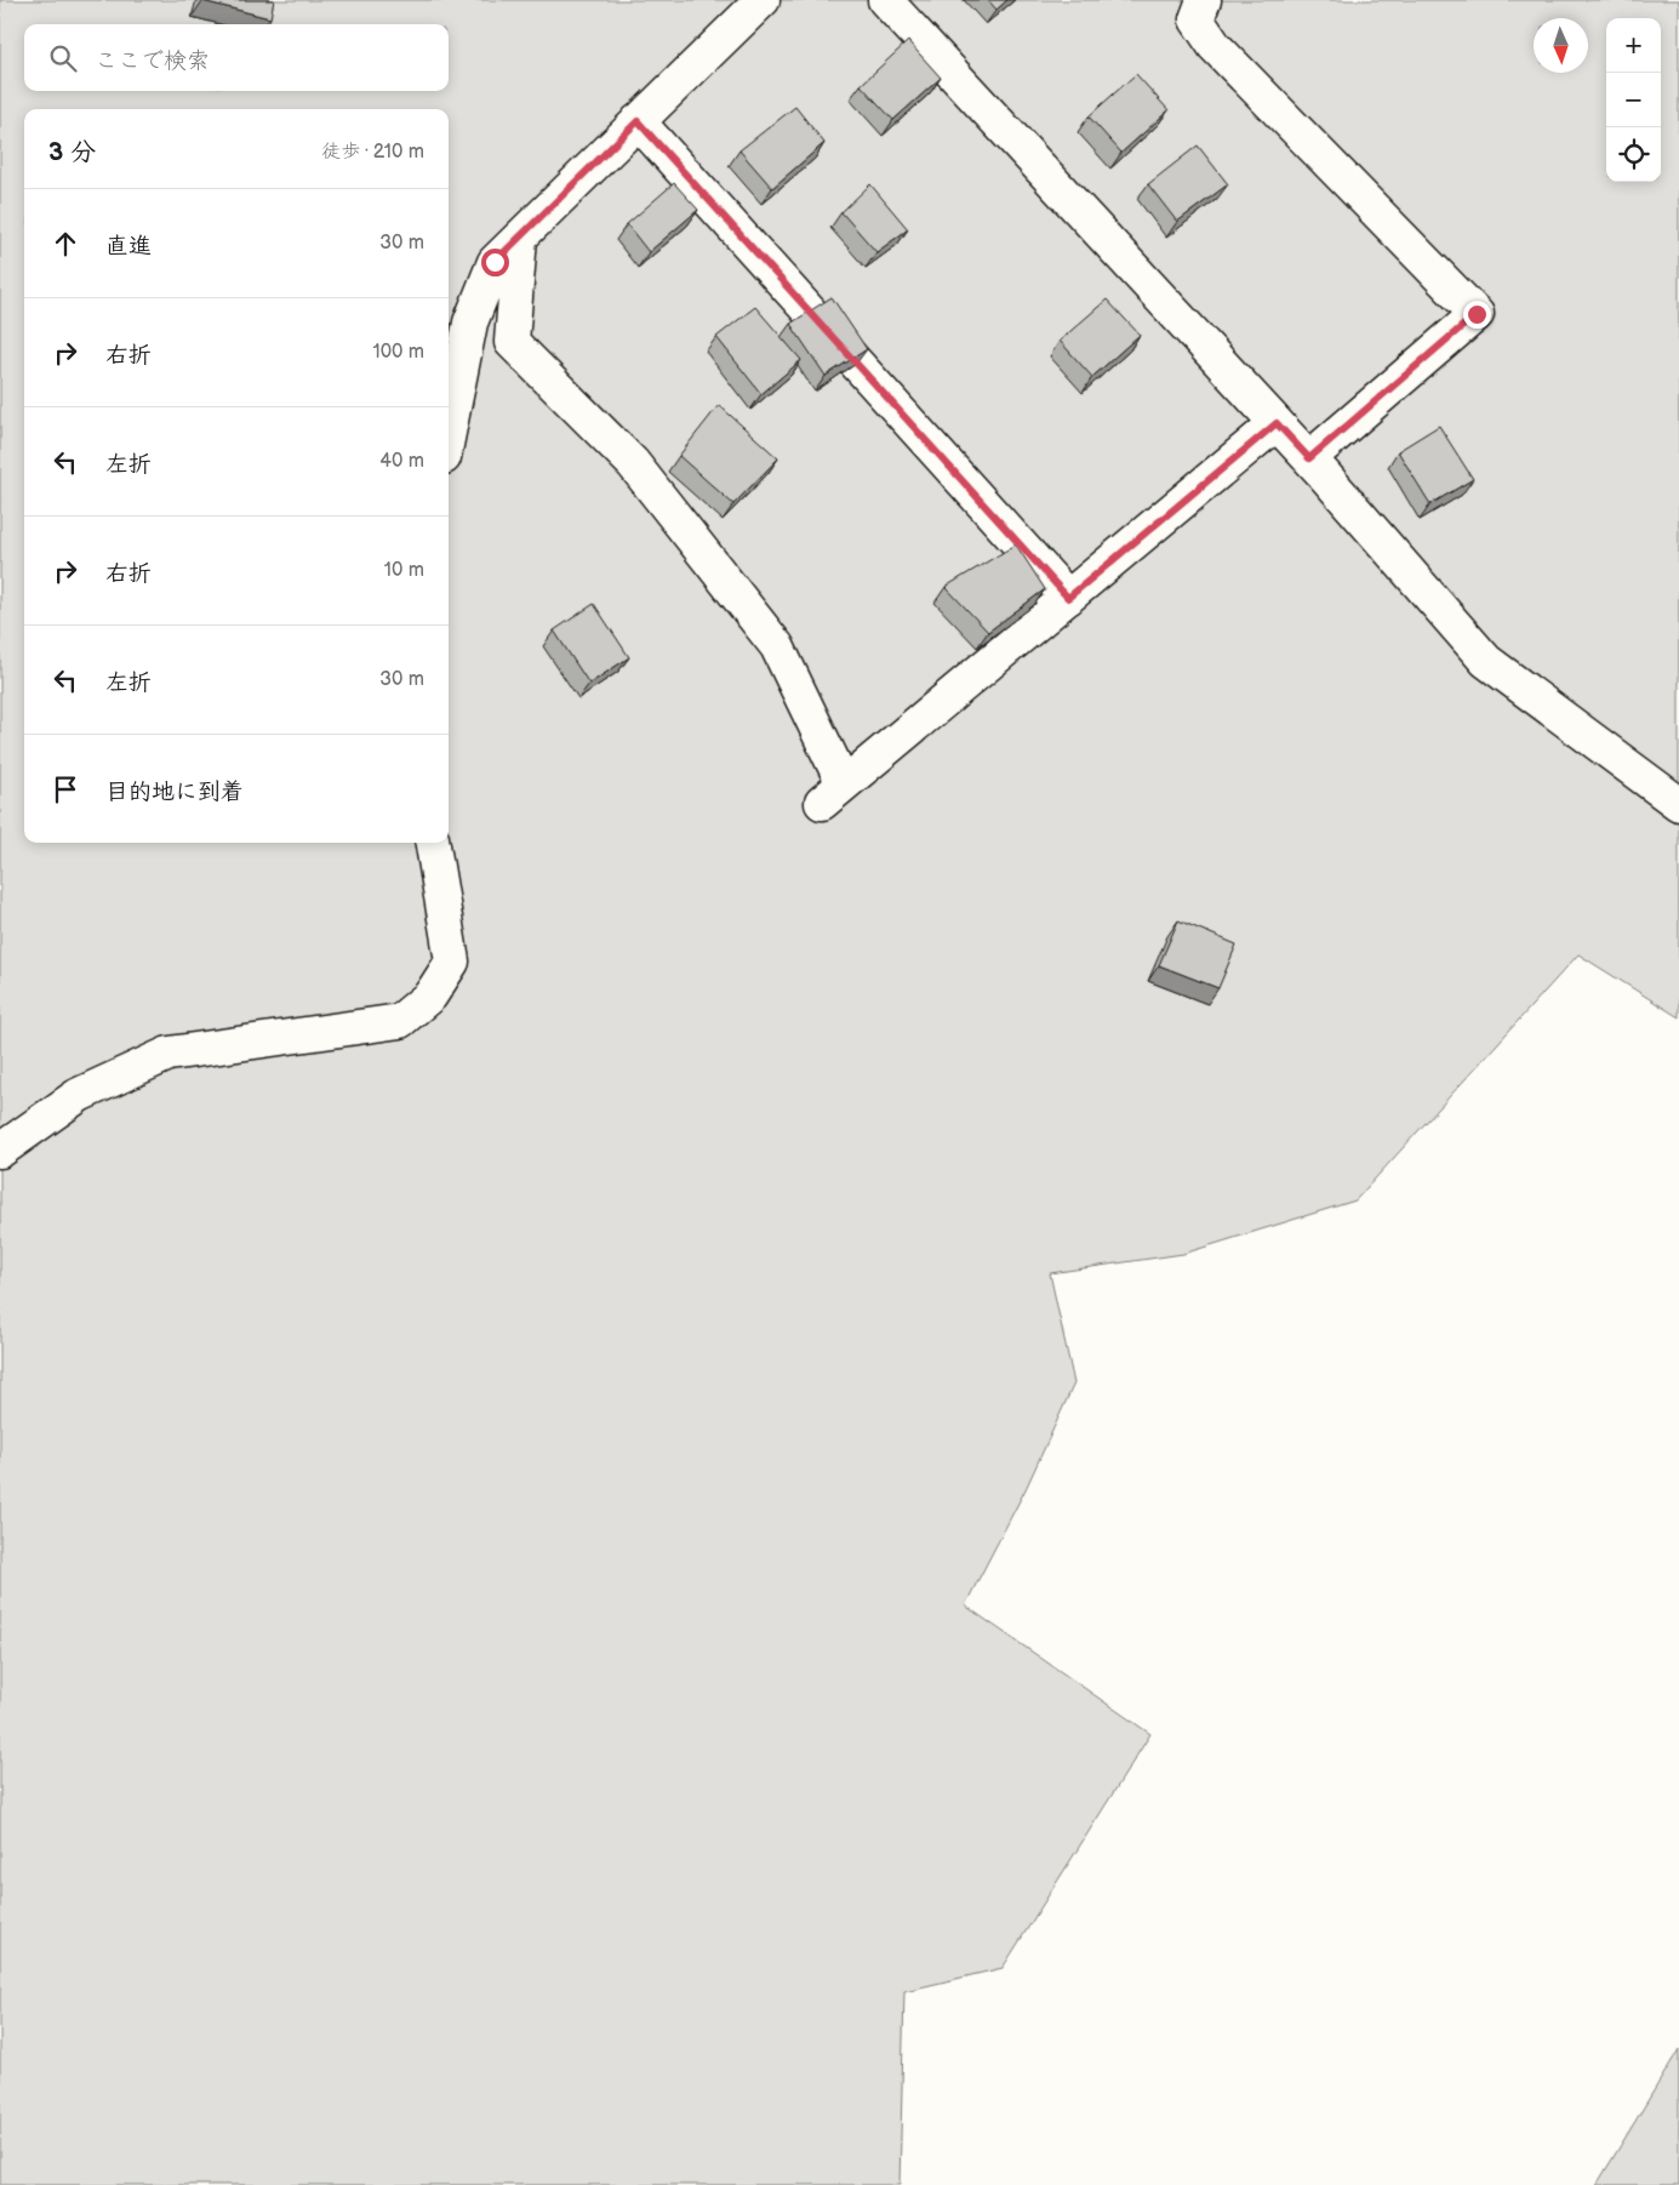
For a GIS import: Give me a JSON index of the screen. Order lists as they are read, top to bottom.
{
  "north": "bottom",
  "page": {
    "map_buttons": ["+", "−"],
    "search": "ここで検索",
    "heading": ["3 分", "徒歩 · 210 m"],
    "list": [
      ["直進", "30 m"],
      ["右折", "100 m"],
      ["左折", "40 m"],
      ["右折", "10 m"],
      ["左折", "30 m"],
      "目的地に到着"
    ]
  }
}
